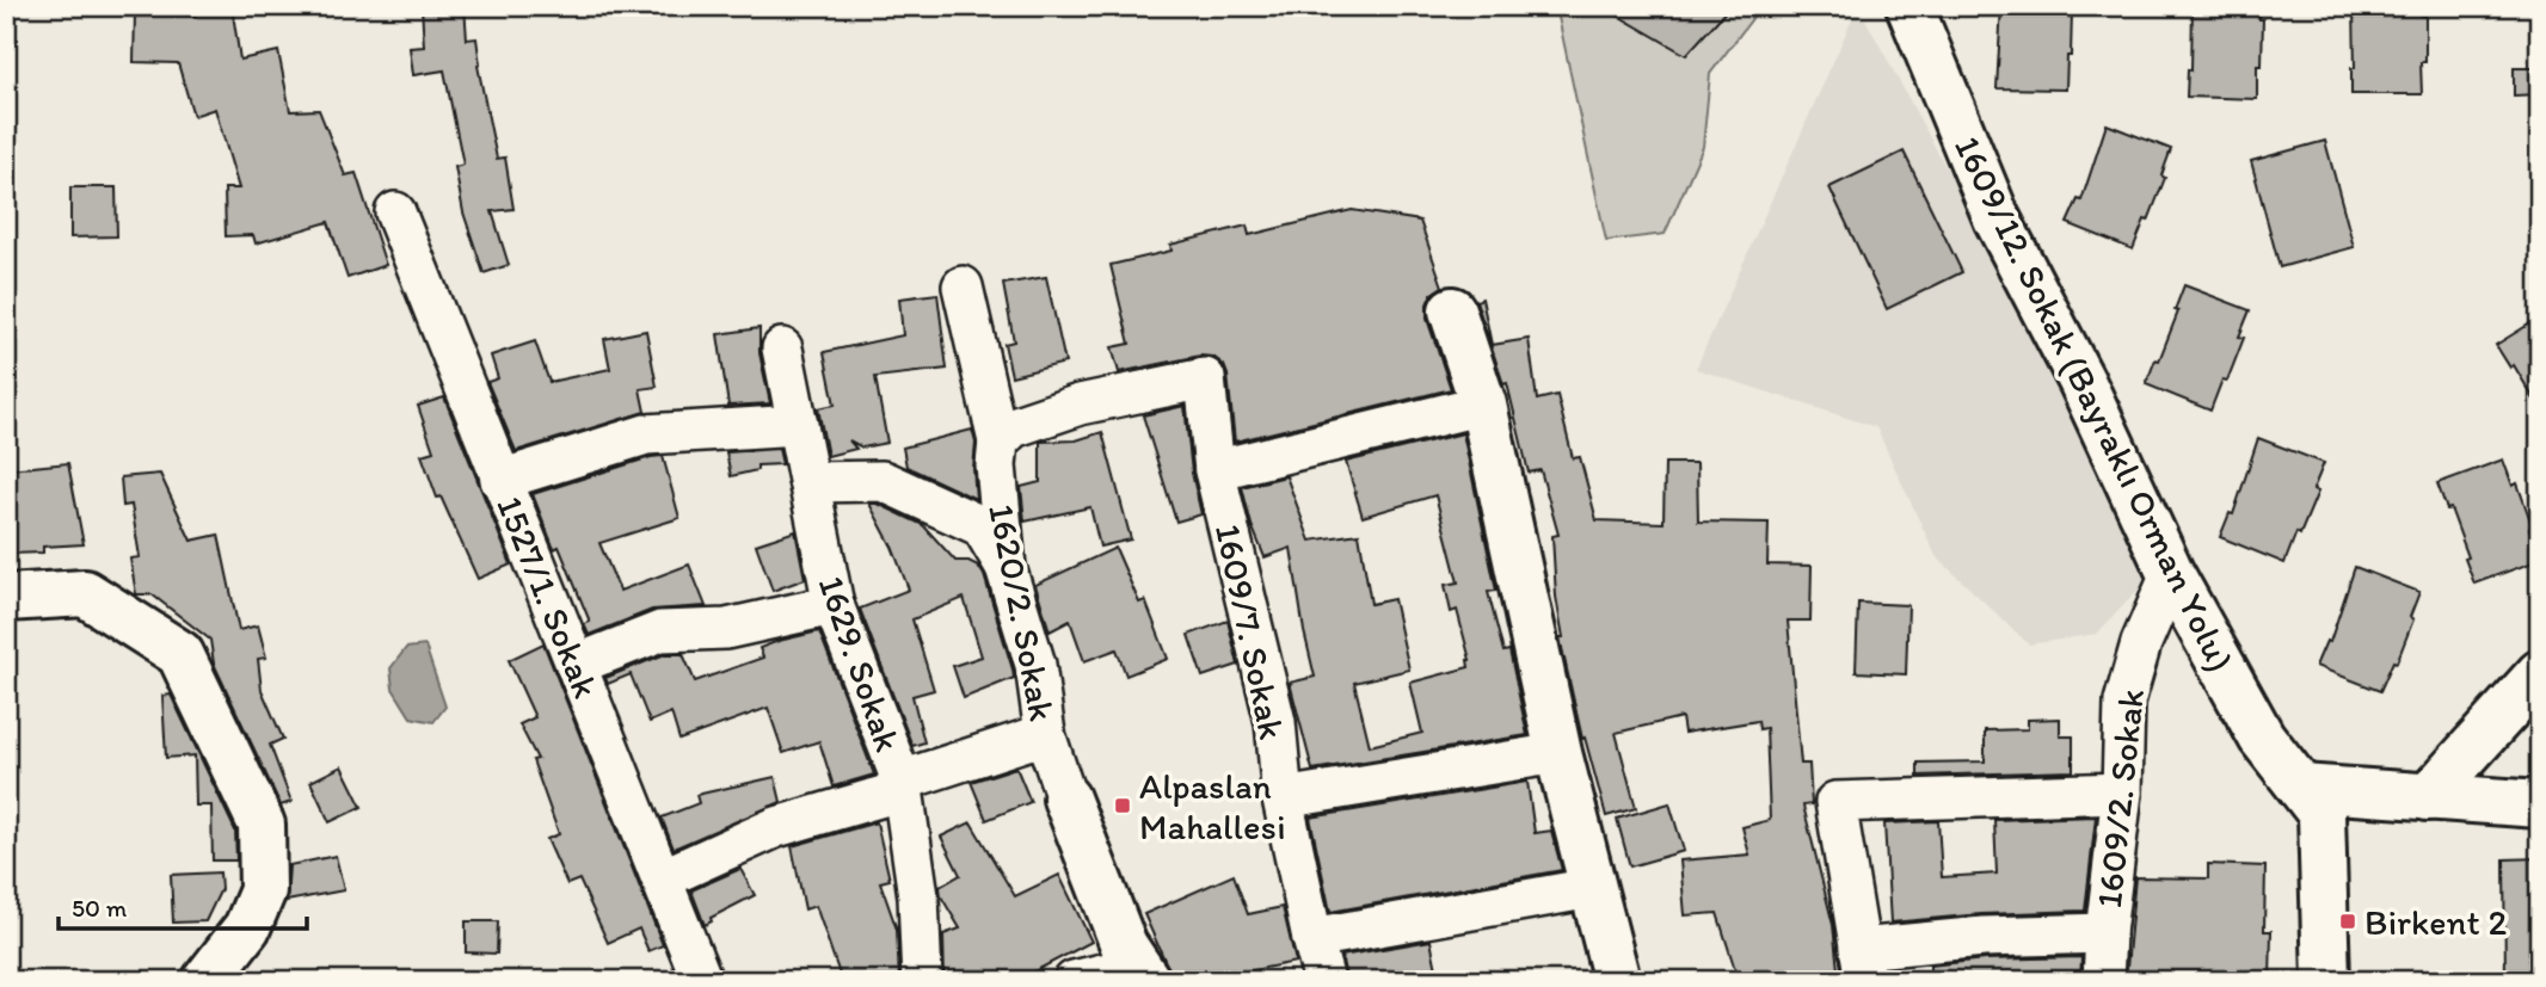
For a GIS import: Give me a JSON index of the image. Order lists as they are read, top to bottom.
{
  "streets": {
    "main road": ["1609/12. Sokak (Bayraklı Orman Yolu)", "1620/2. Sokak"],
    "street": [
      "1527/1. Sokak",
      "1609/7. Sokak",
      "1629. Sokak",
      "1609/2. Sokak"
    ]
  },
  "crossings": [
    ["1609/12. Sokak (Bayraklı Orman Yolu)", "1609/2. Sokak"],
    ["1620/2. Sokak", "1609/7. Sokak"]
  ],
  "places": {
    "transit": ["Alpaslan Mahallesi", "Birkent 2"]
  },
  "scale_bar": "50 m"
}
